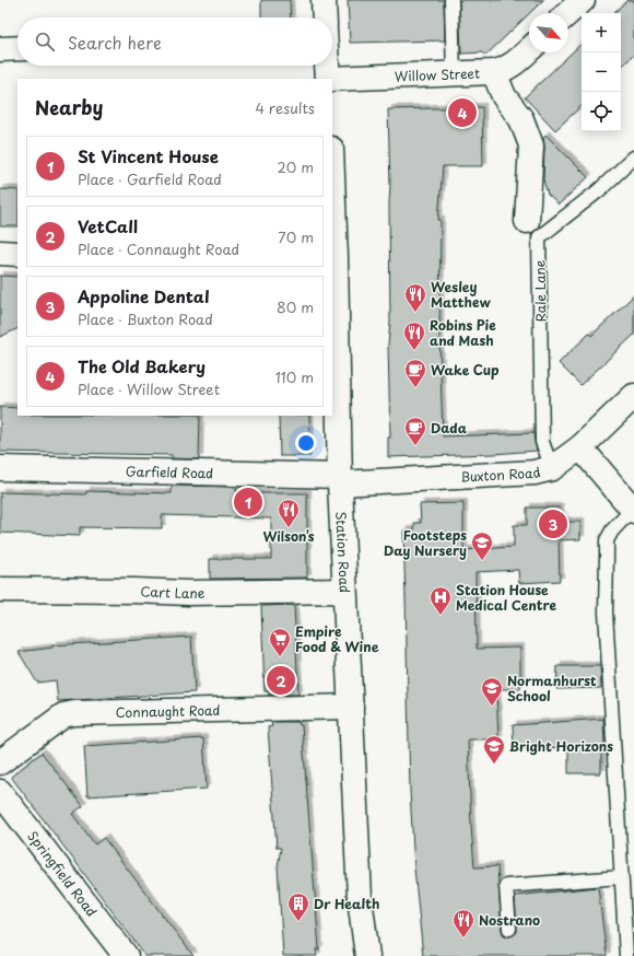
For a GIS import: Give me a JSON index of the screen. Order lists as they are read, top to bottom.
{
  "streets": {
    "street": [
      "Willow Street",
      "Garfield Road",
      "Buxton Road",
      "Station Road",
      "Cart Lane",
      "Connaught Road",
      "Springfield Road"
    ],
    "lane": ["Rale Lane"]
  },
  "crossings": [
    ["Rale Lane", "Buxton Road"],
    ["Garfield Road", "Buxton Road"],
    ["Garfield Road", "Station Road"],
    ["Buxton Road", "Station Road"],
    ["Station Road", "Cart Lane"],
    ["Station Road", "Connaught Road"]
  ],
  "places": {
    "restaurant": [
      "Wesley Matthew",
      "Robins Pie and Mash",
      "Wilson’s",
      "Nostrano"
    ],
    "cafe": ["Wake Cup", "Dada"],
    "school or university": ["Footsteps Day Nursery", "Normanhurst School", "Bright Horizons"],
    "hospital": ["Station House Medical Centre"],
    "supermarket": ["Empire Food & Wine"],
    "building": ["Dr Health"]
  },
  "north": "bottom right",
  "page": {
    "map_buttons": ["+", "−"],
    "search": "Search here",
    "heading": ["Nearby", "4 results"],
    "pins": [
      "4",
      "1",
      "3",
      "2"
    ],
    "list": [
      {
        "mark": "1",
        "name": "St Vincent House",
        "note": "Place · Garfield Road",
        "value": "20 m"
      },
      {
        "mark": "2",
        "name": "VetCall",
        "note": "Place · Connaught Road",
        "value": "70 m"
      },
      {
        "mark": "3",
        "name": "Appoline Dental",
        "note": "Place · Buxton Road",
        "value": "80 m"
      },
      {
        "mark": "4",
        "name": "The Old Bakery",
        "note": "Place · Willow Street",
        "value": "110 m"
      }
    ]
  }
}
